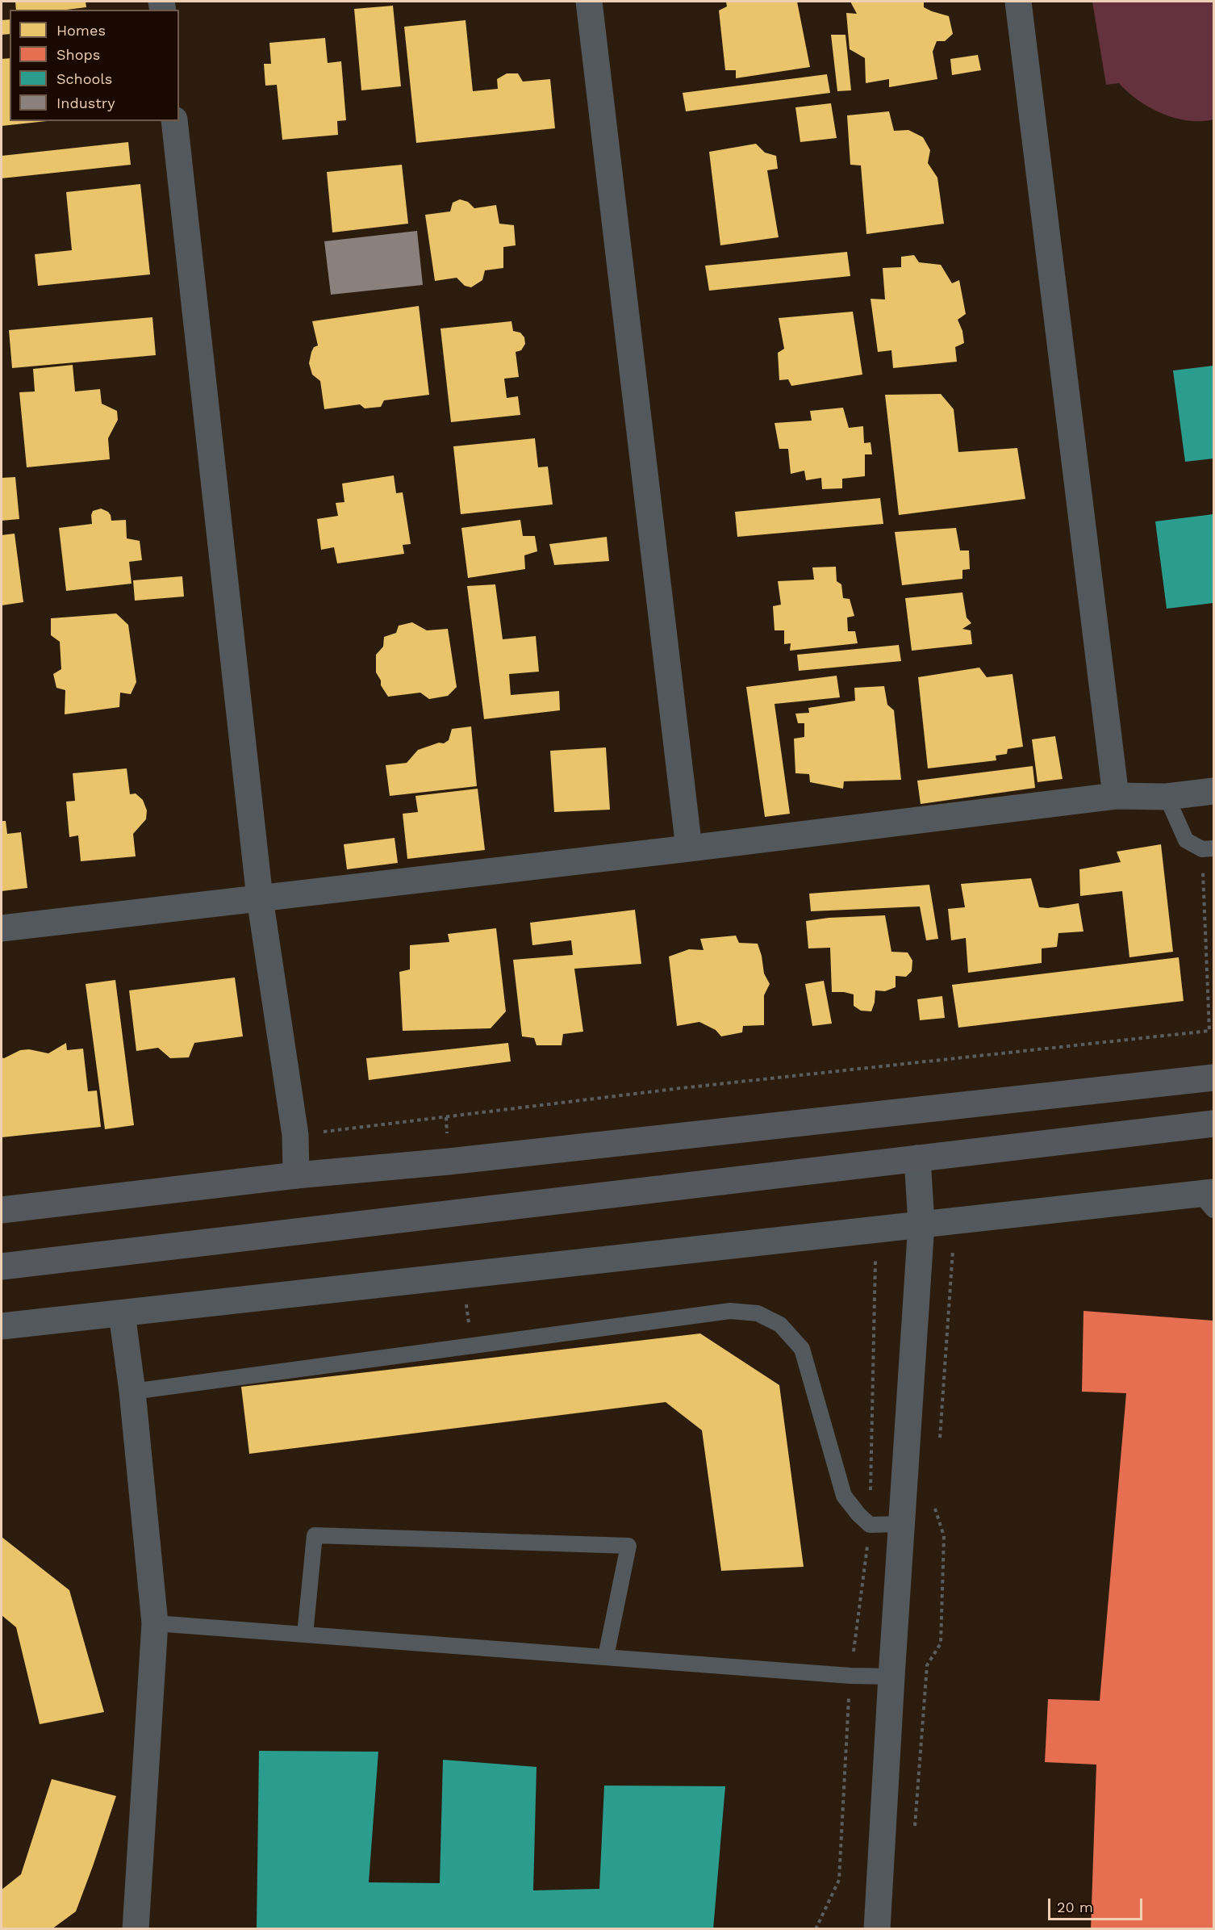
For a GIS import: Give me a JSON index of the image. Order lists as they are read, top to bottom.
{
  "legend": [
    "Homes",
    "Shops",
    "Schools",
    "Industry"
  ],
  "scale_bar": "20 m"
}
